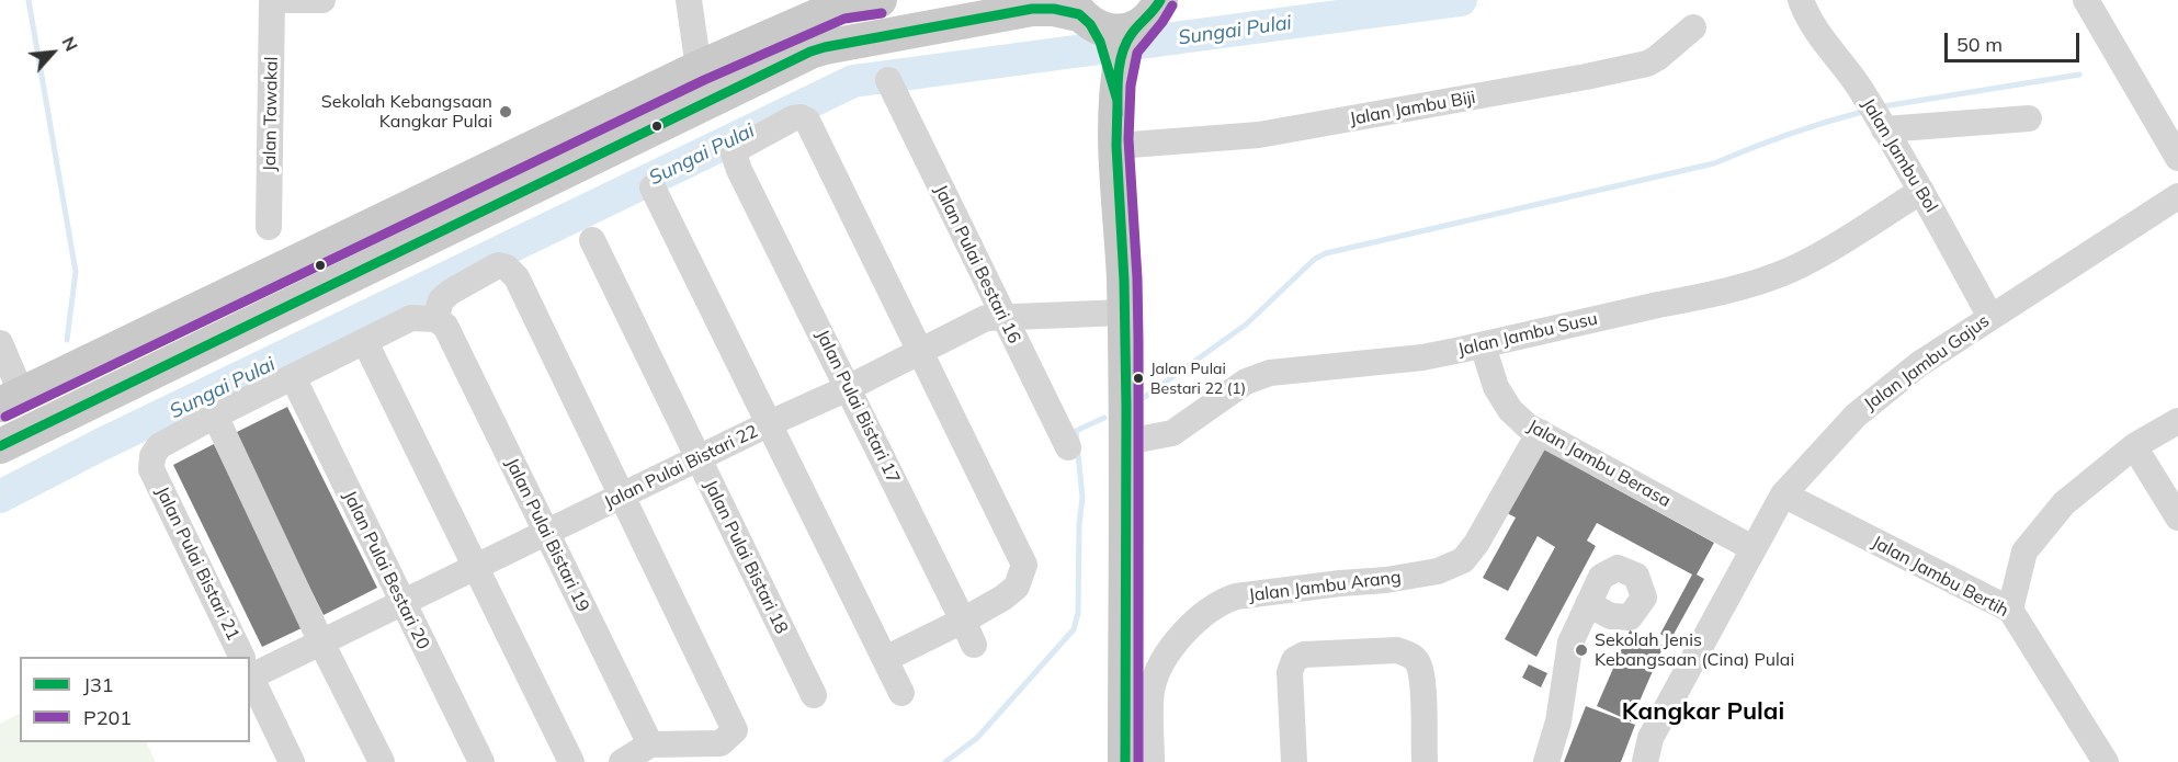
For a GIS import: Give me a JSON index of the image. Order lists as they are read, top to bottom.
{
  "streets": {
    "street": [
      "Jalan Jambu Biji",
      "Jalan Tawakal",
      "Jalan Jambu Bol",
      "Jalan Pulai Bestari 16",
      "Jalan Jambu Susu",
      "Jalan Jambu Gajus",
      "Jalan Pulai Bistari 17",
      "Jalan Jambu Berasa",
      "Jalan Pulai Bistari 22",
      "Jalan Pulai Bistari 19",
      "Jalan Pulai Bistari 18",
      "Jalan Pulai Bistari 21",
      "Jalan Pulai Bestari 20",
      "Jalan Jambu Bertih",
      "Jalan Jambu Arang"
    ]
  },
  "crossings": [
    ["Jalan Jambu Bol", "Jalan Jambu Susu"],
    ["Jalan Jambu Bol", "Jalan Jambu Gajus"],
    ["Jalan Pulai Bestari 16", "Jalan Pulai Bistari 22"],
    ["Jalan Jambu Susu", "Jalan Jambu Berasa"],
    ["Jalan Jambu Gajus", "Jalan Jambu Berasa"],
    ["Jalan Jambu Gajus", "Jalan Jambu Bertih"],
    ["Jalan Pulai Bistari 17", "Jalan Pulai Bistari 22"],
    ["Jalan Jambu Berasa", "Jalan Jambu Arang"],
    ["Jalan Pulai Bistari 22", "Jalan Pulai Bistari 19"],
    ["Jalan Pulai Bistari 22", "Jalan Pulai Bistari 18"],
    ["Jalan Pulai Bistari 22", "Jalan Pulai Bestari 20"]
  ],
  "districts": ["Kangkar Pulai"],
  "water": ["Sungai Pulai"],
  "places": ["Sekolah Kebangsaan Kangkar Pulai", "Jalan Pulai Bestari 22 (1)", "Sekolah Jenis Kebangsaan (Cina) Pulai"],
  "lines": ["transit line J31", "transit line P201"],
  "legend": ["J31", "P201"],
  "scale_bar": "50 m",
  "north": "top right"
}
